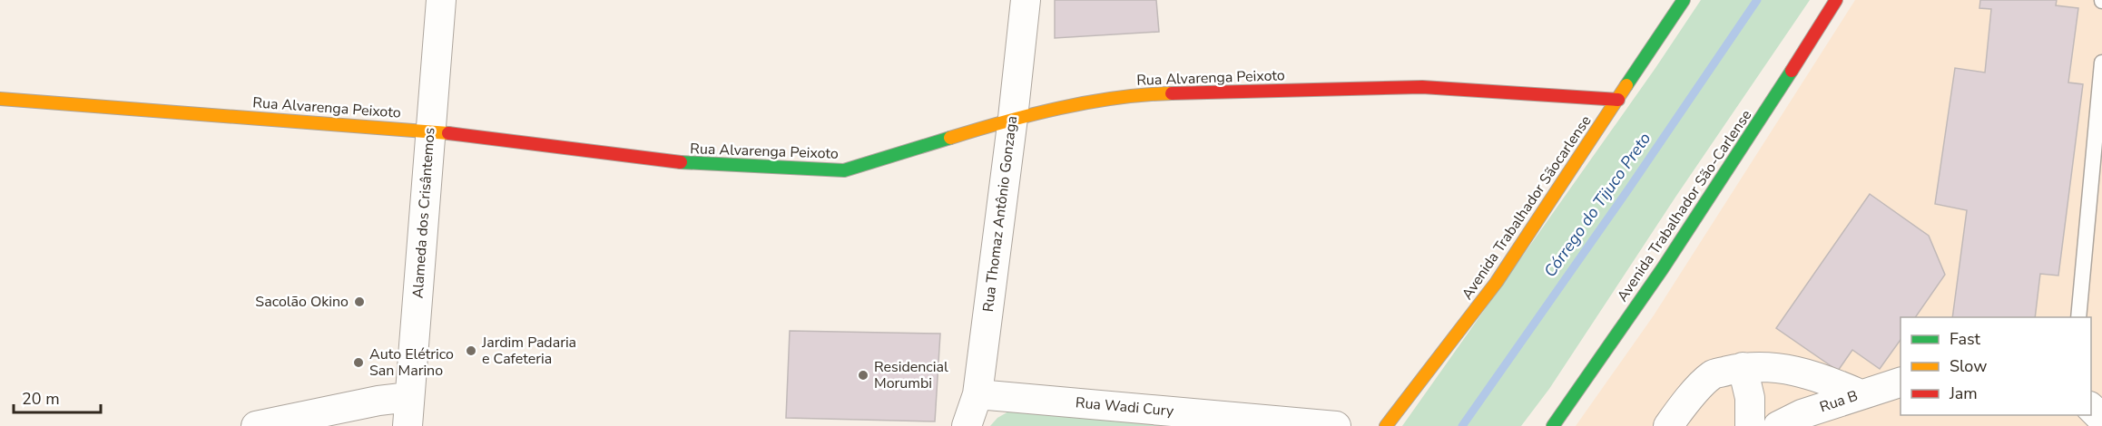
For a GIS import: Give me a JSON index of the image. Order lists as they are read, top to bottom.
{
  "streets": {
    "street": [
      "Rua Alvarenga Peixoto",
      "Avenida Trabalhador São-Carlense",
      "Avenida Trabalhador Sãocarlense",
      "Alameda dos Crisântemos",
      "Rua Thomaz Antônio Gonzaga",
      "Rua B",
      "Rua Wadi Cury"
    ]
  },
  "crossings": [
    ["Rua Alvarenga Peixoto", "Avenida Trabalhador Sãocarlense"],
    ["Rua Alvarenga Peixoto", "Alameda dos Crisântemos"],
    ["Rua Alvarenga Peixoto", "Rua Thomaz Antônio Gonzaga"],
    ["Rua Thomaz Antônio Gonzaga", "Rua Wadi Cury"]
  ],
  "water": ["Córrego do Tijuco Preto"],
  "places": [
    "Sacolão Okino",
    "Jardim Padaria e Cafeteria",
    "Auto Elétrico San Marino",
    "Residencial Morumbi"
  ],
  "legend": ["Fast", "Slow", "Jam"],
  "scale_bar": "20 m"
}
